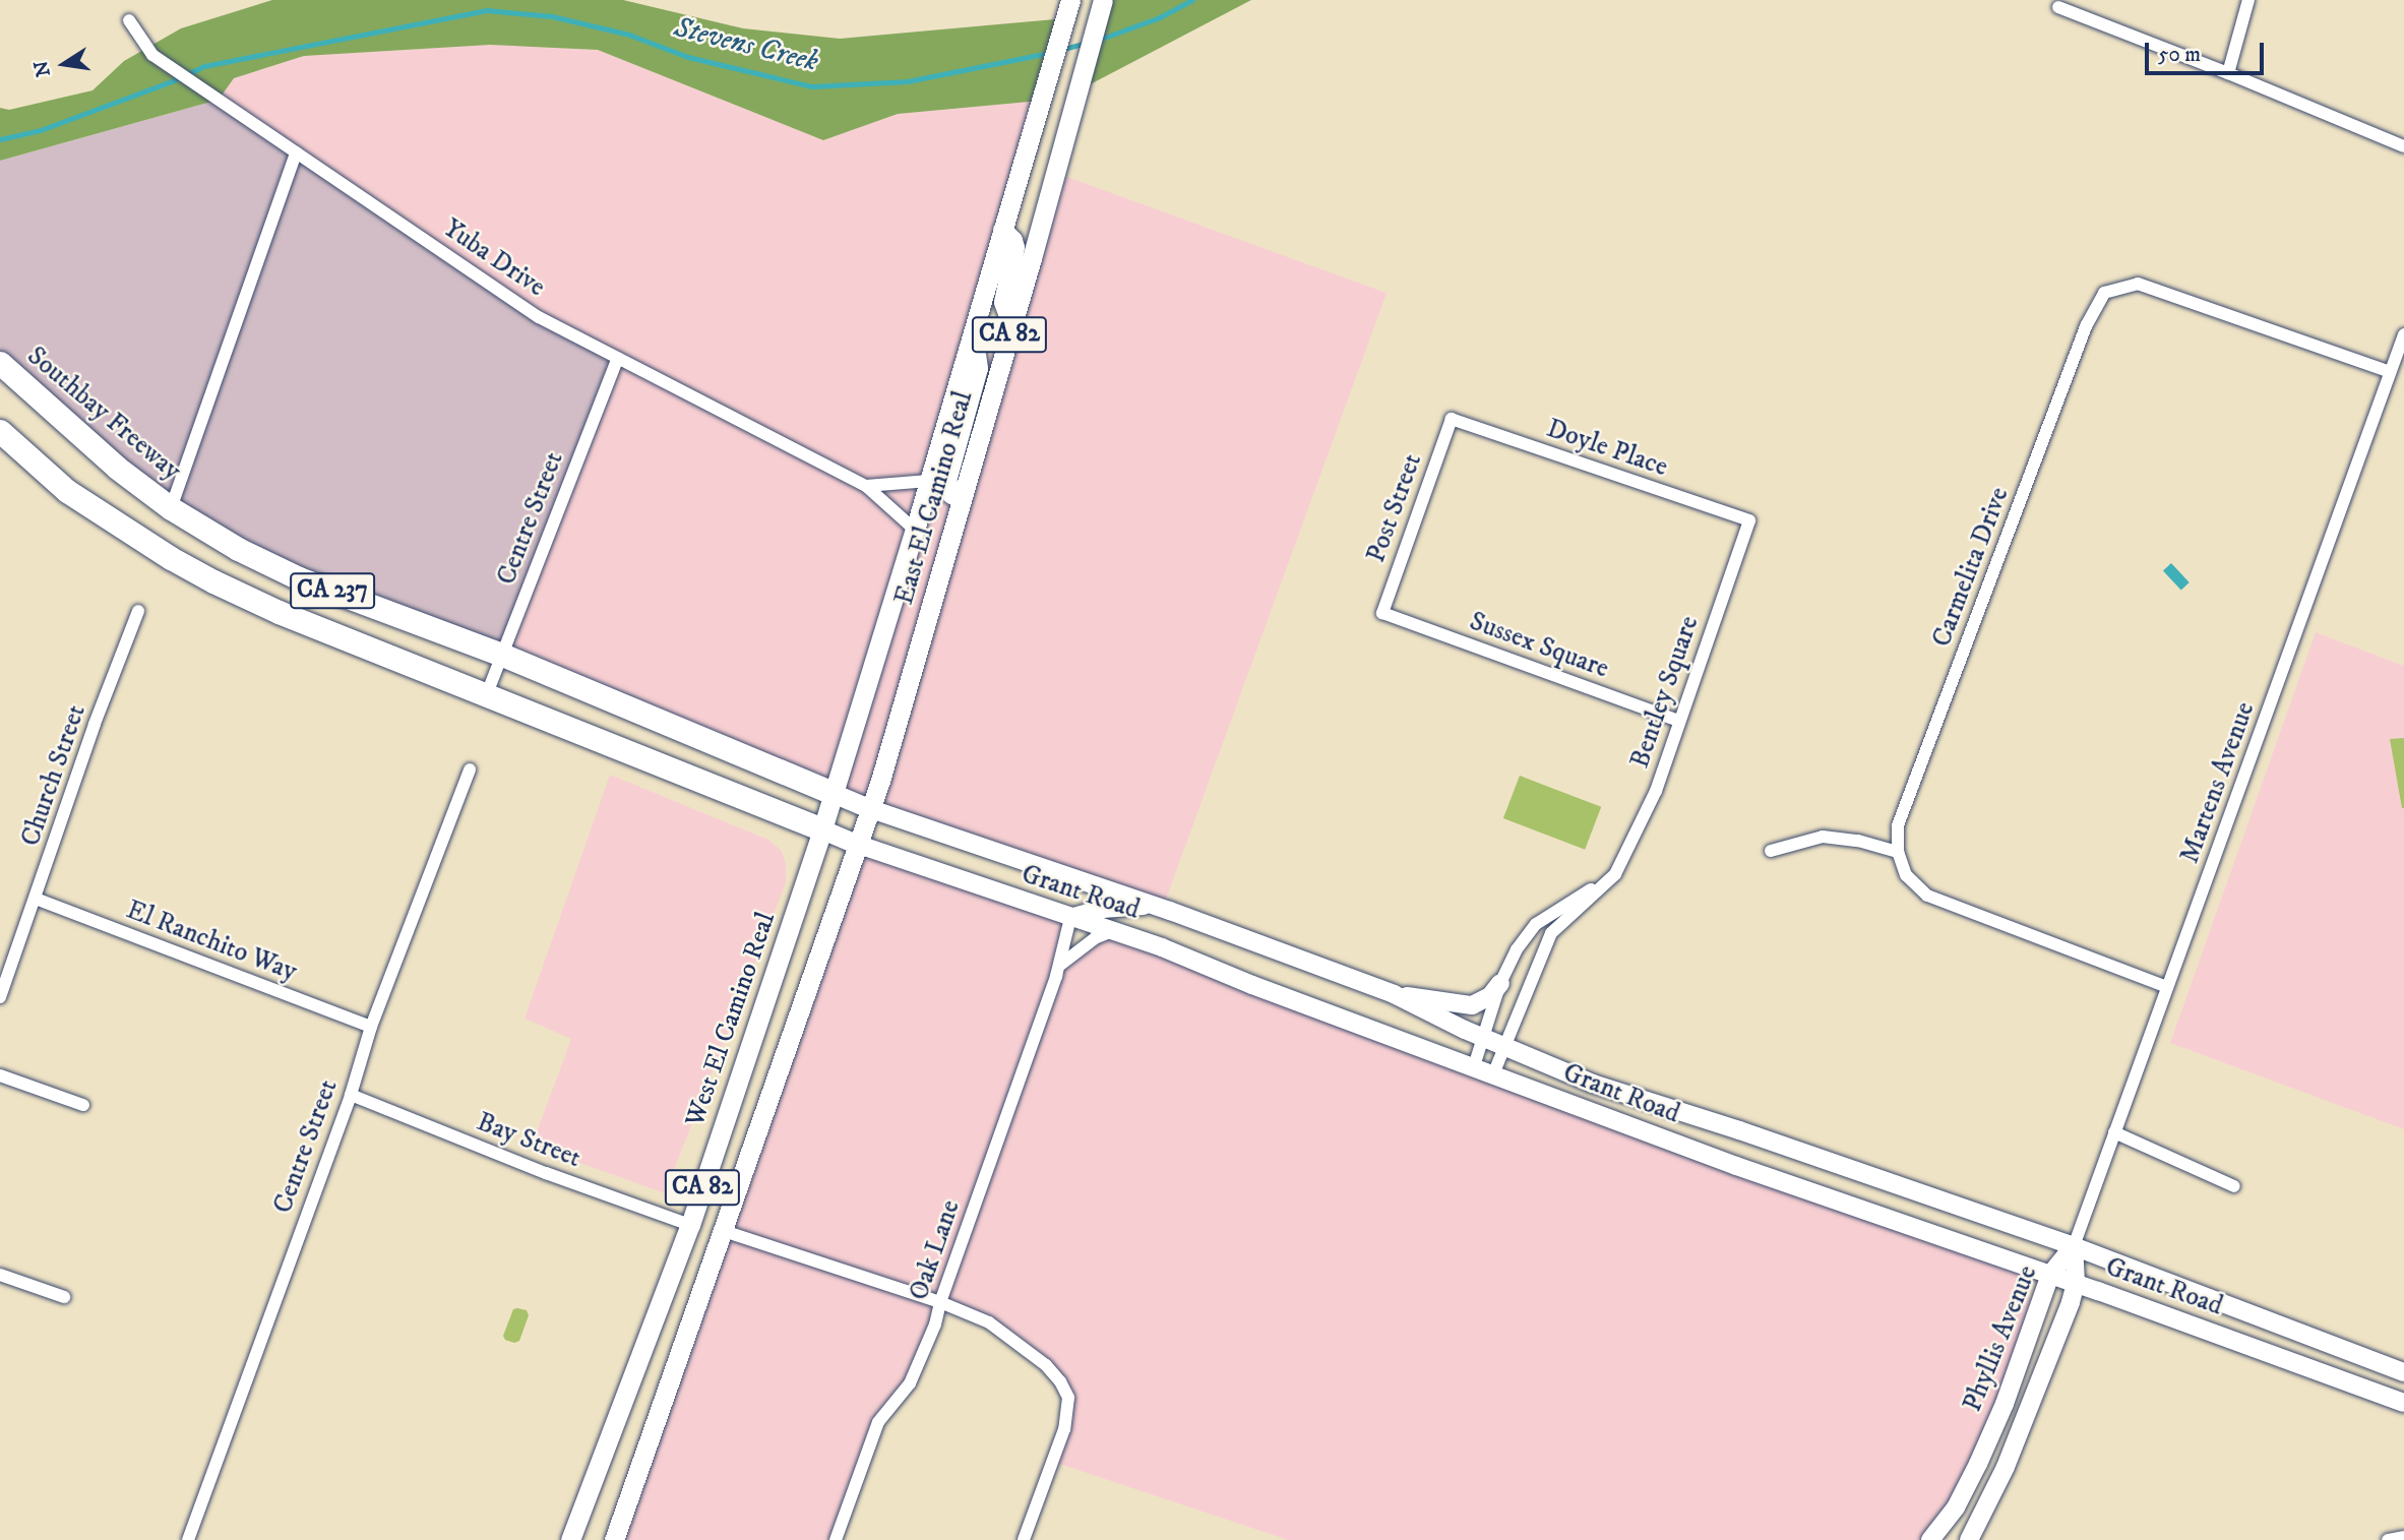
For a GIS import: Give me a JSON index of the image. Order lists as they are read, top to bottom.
{
  "streets": {
    "highway": ["Southbay Freeway", "CA 237"],
    "main road": [
      "CA 82",
      "East El Camino Real",
      "Grant Road",
      "West El Camino Real",
      "Phyllis Avenue"
    ],
    "street": [
      "Yuba Drive",
      "Doyle Place",
      "Post Street",
      "Centre Street",
      "Carmelita Drive",
      "Sussex Square",
      "Bentley Square",
      "Church Street",
      "Martens Avenue",
      "El Ranchito Way",
      "Bay Street",
      "Oak Lane"
    ]
  },
  "crossings": [
    ["Yuba Drive", "East El Camino Real"],
    ["Yuba Drive", "Centre Street"],
    ["CA 82", "East El Camino Real"],
    ["CA 82", "Grant Road"],
    ["Southbay Freeway", "CA 237"],
    ["Doyle Place", "Post Street"],
    ["Doyle Place", "Bentley Square"],
    ["East El Camino Real", "CA 237"],
    ["East El Camino Real", "Grant Road"],
    ["East El Camino Real", "West El Camino Real"],
    ["Post Street", "Sussex Square"],
    ["Centre Street", "CA 237"],
    ["Centre Street", "El Ranchito Way"],
    ["Centre Street", "Bay Street"],
    ["Carmelita Drive", "Martens Avenue"],
    ["CA 237", "Grant Road"],
    ["CA 237", "West El Camino Real"],
    ["Sussex Square", "Bentley Square"],
    ["Bentley Square", "Grant Road"],
    ["Church Street", "El Ranchito Way"],
    ["Martens Avenue", "Grant Road"],
    ["Martens Avenue", "Phyllis Avenue"],
    ["Grant Road", "West El Camino Real"],
    ["Grant Road", "Oak Lane"],
    ["Grant Road", "Phyllis Avenue"],
    ["West El Camino Real", "Bay Street"]
  ],
  "water": ["Stevens Creek"],
  "scale_bar": "50 m",
  "north": "left"
}
